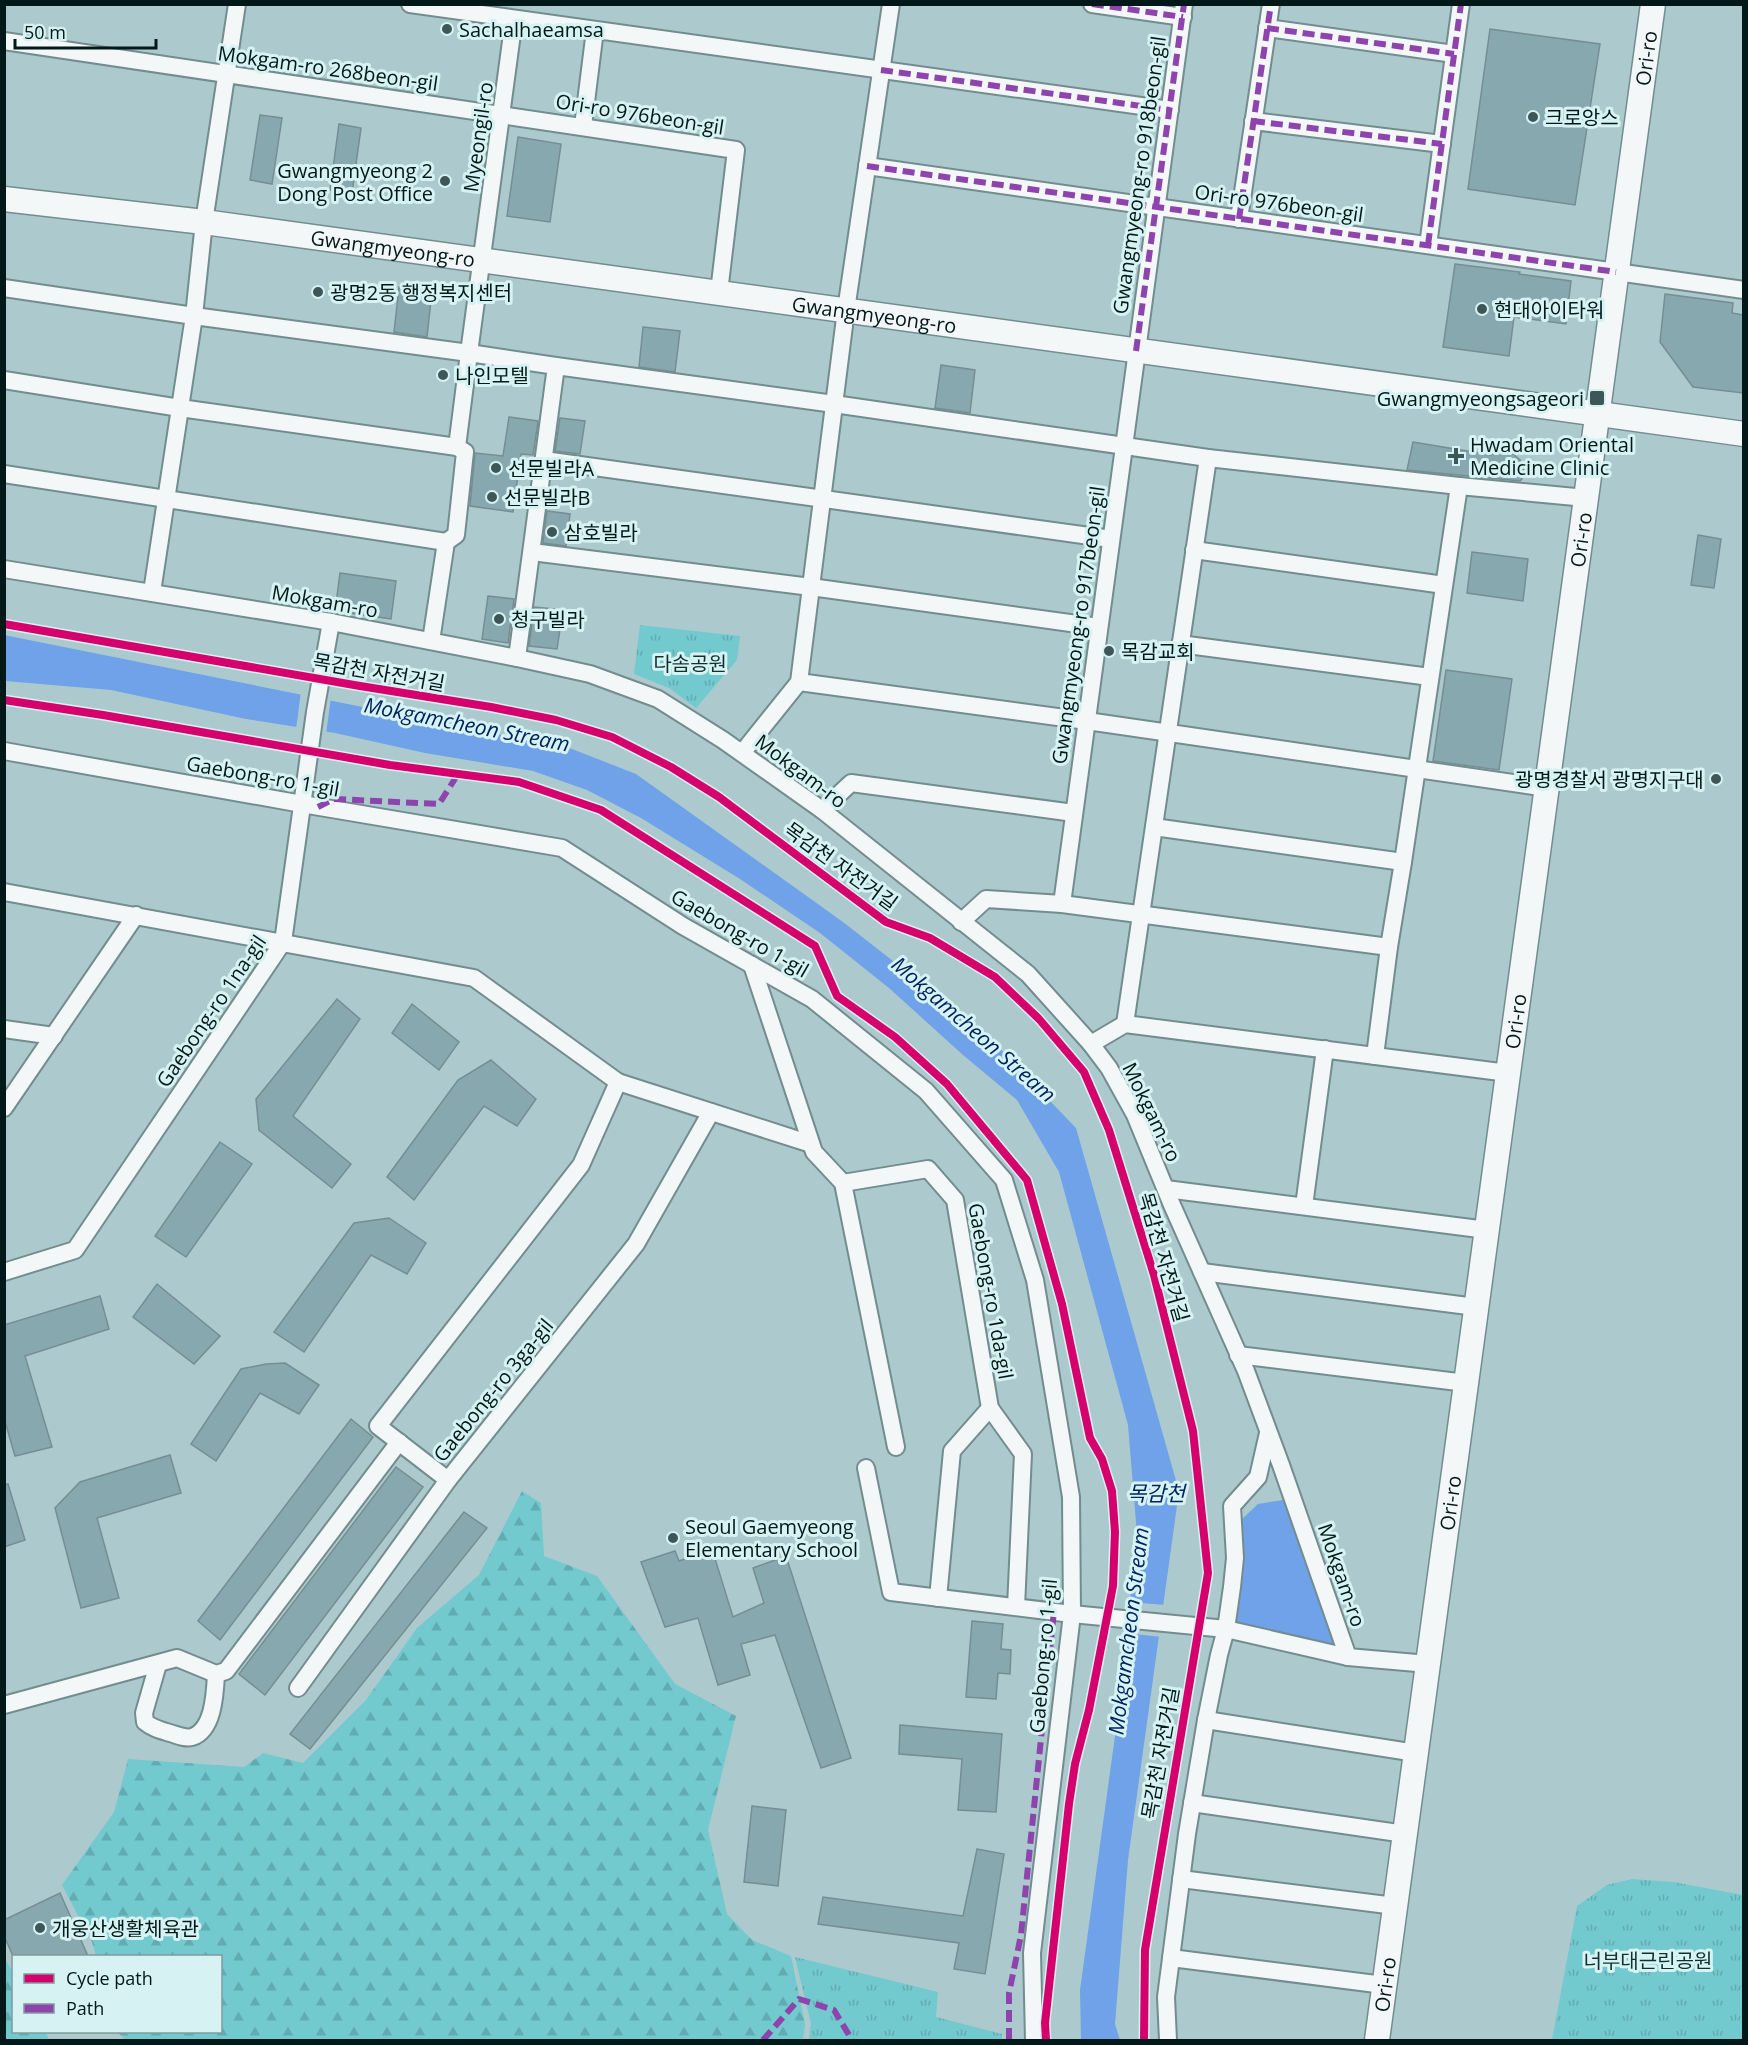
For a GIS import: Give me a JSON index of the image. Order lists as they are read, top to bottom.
{
  "streets": {
    "main road": ["Ori-ro", "Gwangmyeong-ro"],
    "street": [
      "Mokgam-ro 268beon-gil",
      "Ori-ro 976beon-gil",
      "Myeongil-ro",
      "Gwangmyeong-ro 918beon-gil",
      "Mokgam-ro",
      "Gwangmyeong-ro 917beon-gil",
      "Gaebong-ro 1-gil",
      "Gaebong-ro 1na-gil",
      "Gaebong-ro 1da-gil",
      "Gaebong-ro 3ga-gil"
    ],
    "cycle path": ["목감천 자전거길"]
  },
  "crossings": [
    ["Ori-ro", "Ori-ro 976beon-gil"],
    ["Ori-ro", "Gwangmyeong-ro"],
    ["Ori-ro", "Mokgam-ro"],
    ["Mokgam-ro 268beon-gil", "Ori-ro 976beon-gil"],
    ["Mokgam-ro 268beon-gil", "Myeongil-ro"],
    ["Ori-ro 976beon-gil", "Myeongil-ro"],
    ["Ori-ro 976beon-gil", "Gwangmyeong-ro 918beon-gil"],
    ["Ori-ro 976beon-gil", "Gwangmyeong-ro"],
    ["Myeongil-ro", "Gwangmyeong-ro"],
    ["Gwangmyeong-ro 918beon-gil", "Gwangmyeong-ro"],
    ["Gwangmyeong-ro 918beon-gil", "Gwangmyeong-ro 917beon-gil"],
    ["Gwangmyeong-ro", "Gwangmyeong-ro 917beon-gil"],
    ["Mokgam-ro", "Gaebong-ro 1na-gil"],
    ["Gaebong-ro 1-gil", "Gaebong-ro 1na-gil"]
  ],
  "water": ["Mokgamcheon Stream", "목감천"],
  "parks": ["다솜공원", "너부대근린공원"],
  "places": {
    "other": [
      "Sachalhaeamsa",
      "크로앙스",
      "Gwangmyeong 2 Dong Post Office",
      "광명2동 행정복지센터",
      "현대아이타워",
      "나인모텔",
      "선문빌라A",
      "선문빌라B",
      "삼호빌라",
      "청구빌라",
      "목감교회",
      "광명경찰서 광명지구대",
      "Seoul Gaemyeong Elementary School",
      "개웅산생활체육관"
    ],
    "transit": ["Gwangmyeongsageori"],
    "health": ["Hwadam Oriental Medicine Clinic"]
  },
  "legend": ["Cycle path", "Path"],
  "scale_bar": "50 m"
}
